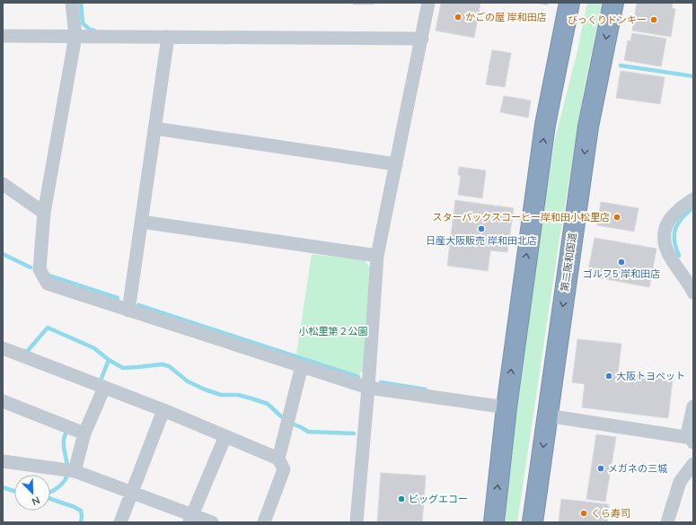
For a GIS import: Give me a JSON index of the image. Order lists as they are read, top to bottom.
{
  "streets": {
    "highway": ["第二阪和国道"]
  },
  "parks": ["小松里第２公園"],
  "places": [
    "かごの屋 岸和田店",
    "びっくりドンキー",
    "スターバックスコーヒー岸和田小松里店",
    "日産大阪販売 岸和田北店",
    "ゴルフ5 岸和田店",
    "大阪トヨペット",
    "メガネの三城",
    "ビッグエコー",
    "くら寿司"
  ],
  "north": "bottom right"
}
